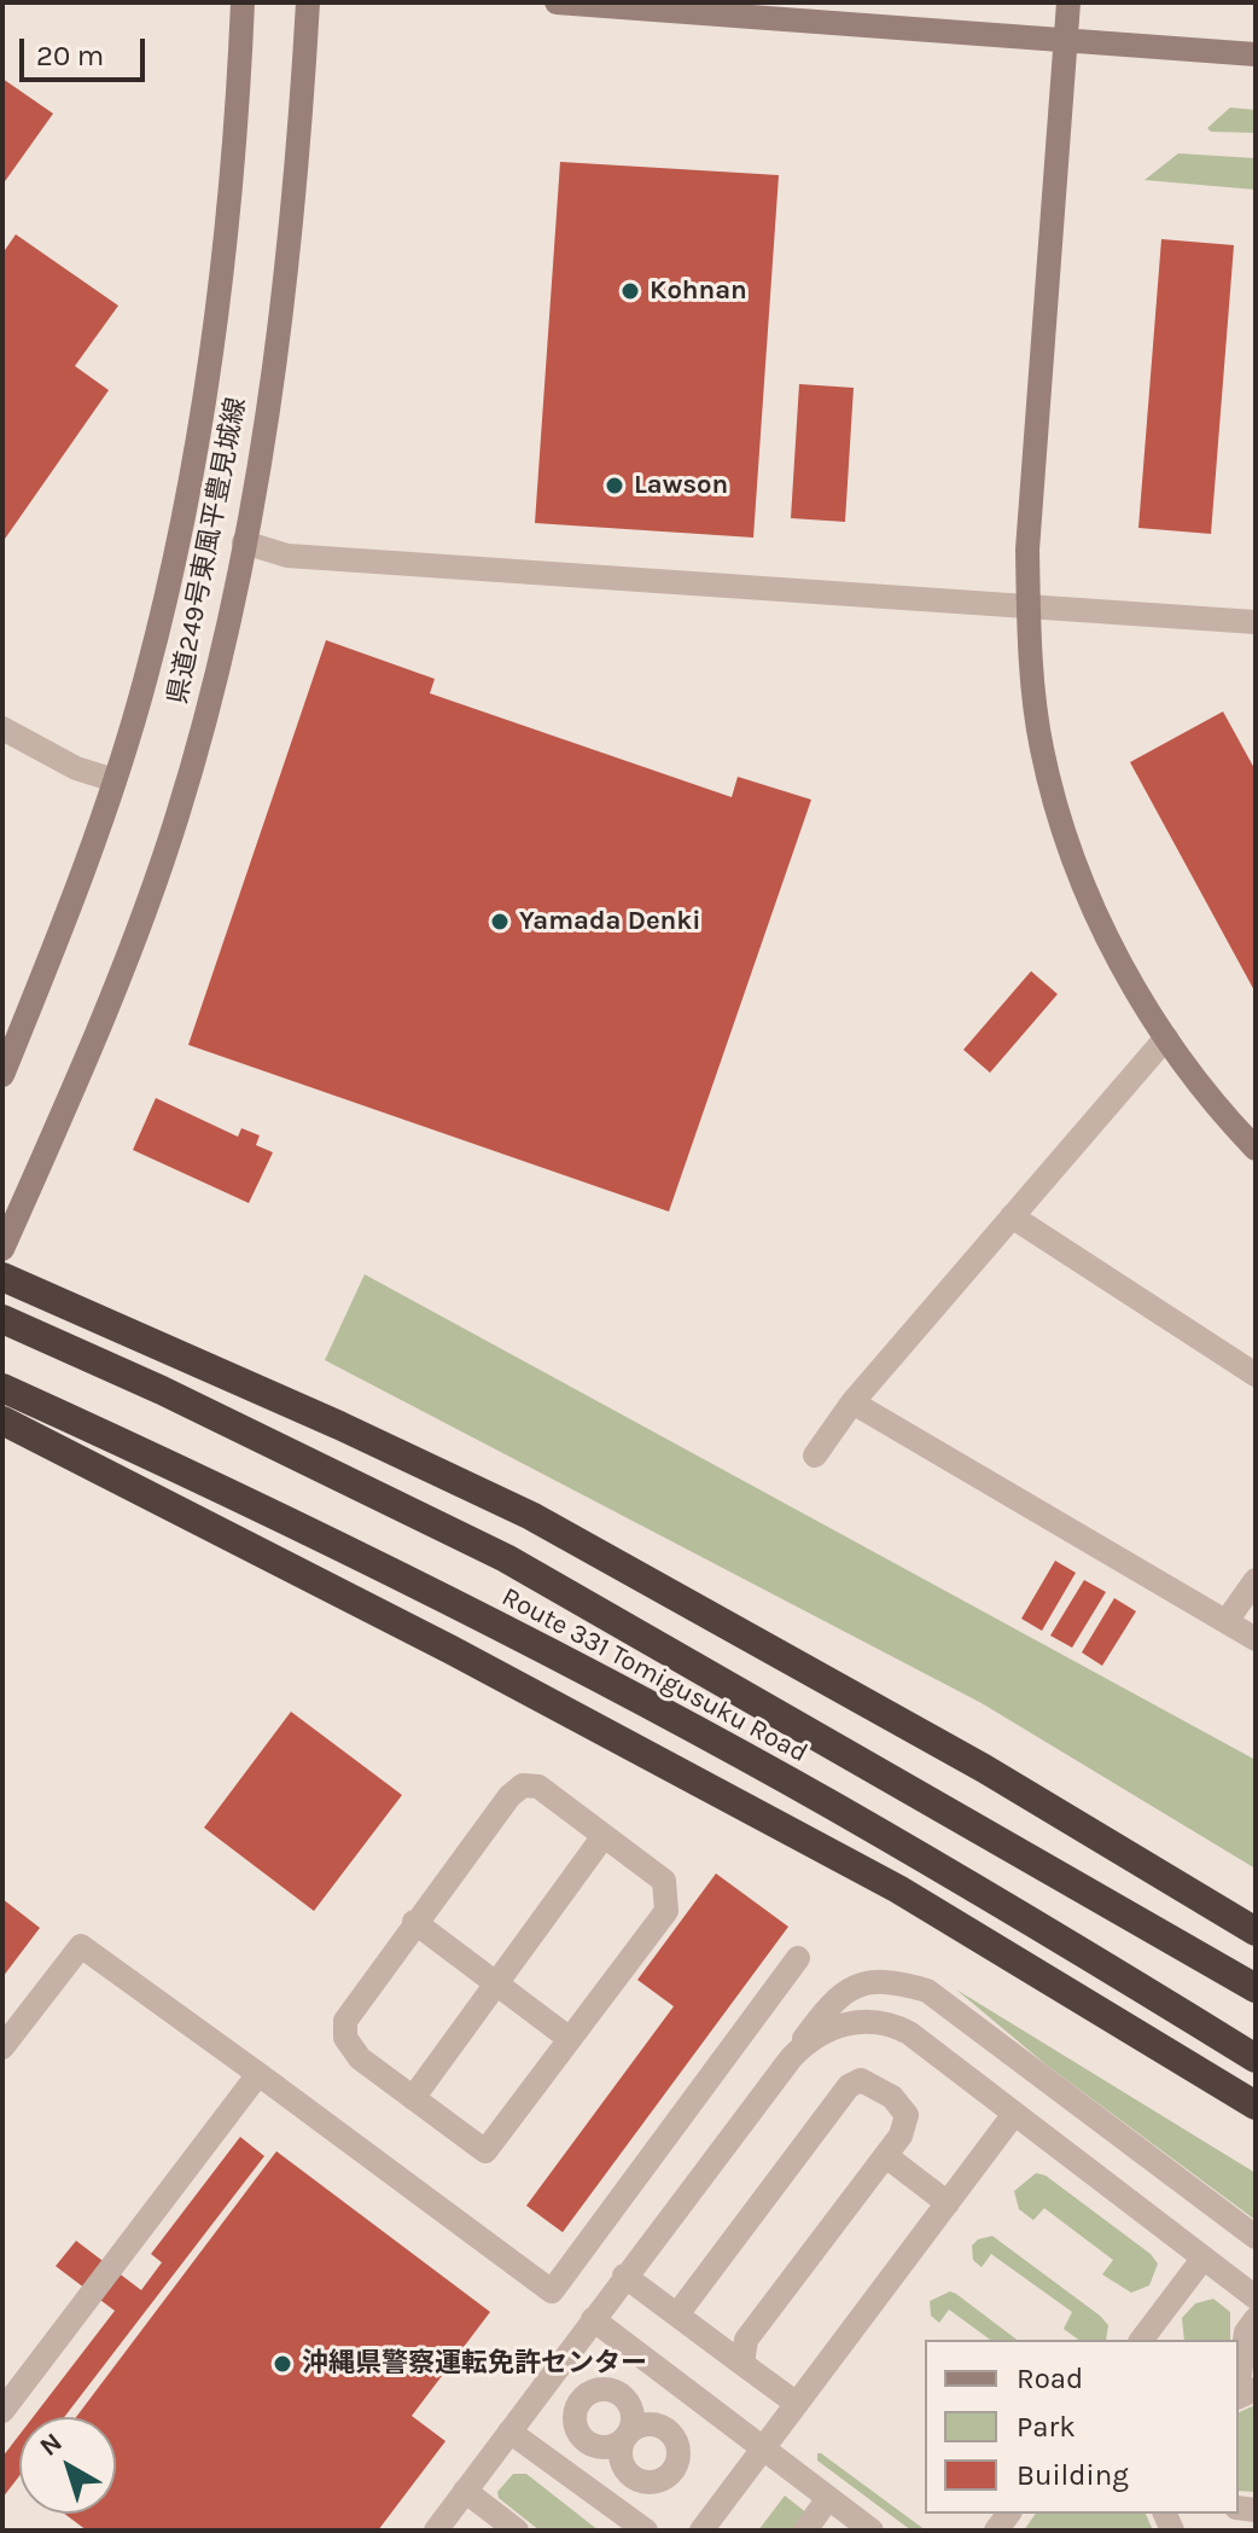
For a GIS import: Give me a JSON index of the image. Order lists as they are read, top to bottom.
{
  "streets": {
    "highway": ["Route 331 Tomigusuku Road"],
    "main road": ["県道249号東風平豊見城線"]
  },
  "places": [
    "Kohnan",
    "Lawson",
    "Yamada Denki",
    "沖縄県警察運転免許センター"
  ],
  "legend": ["Road", "Park", "Building"],
  "scale_bar": "20 m",
  "north": "top left"
}
